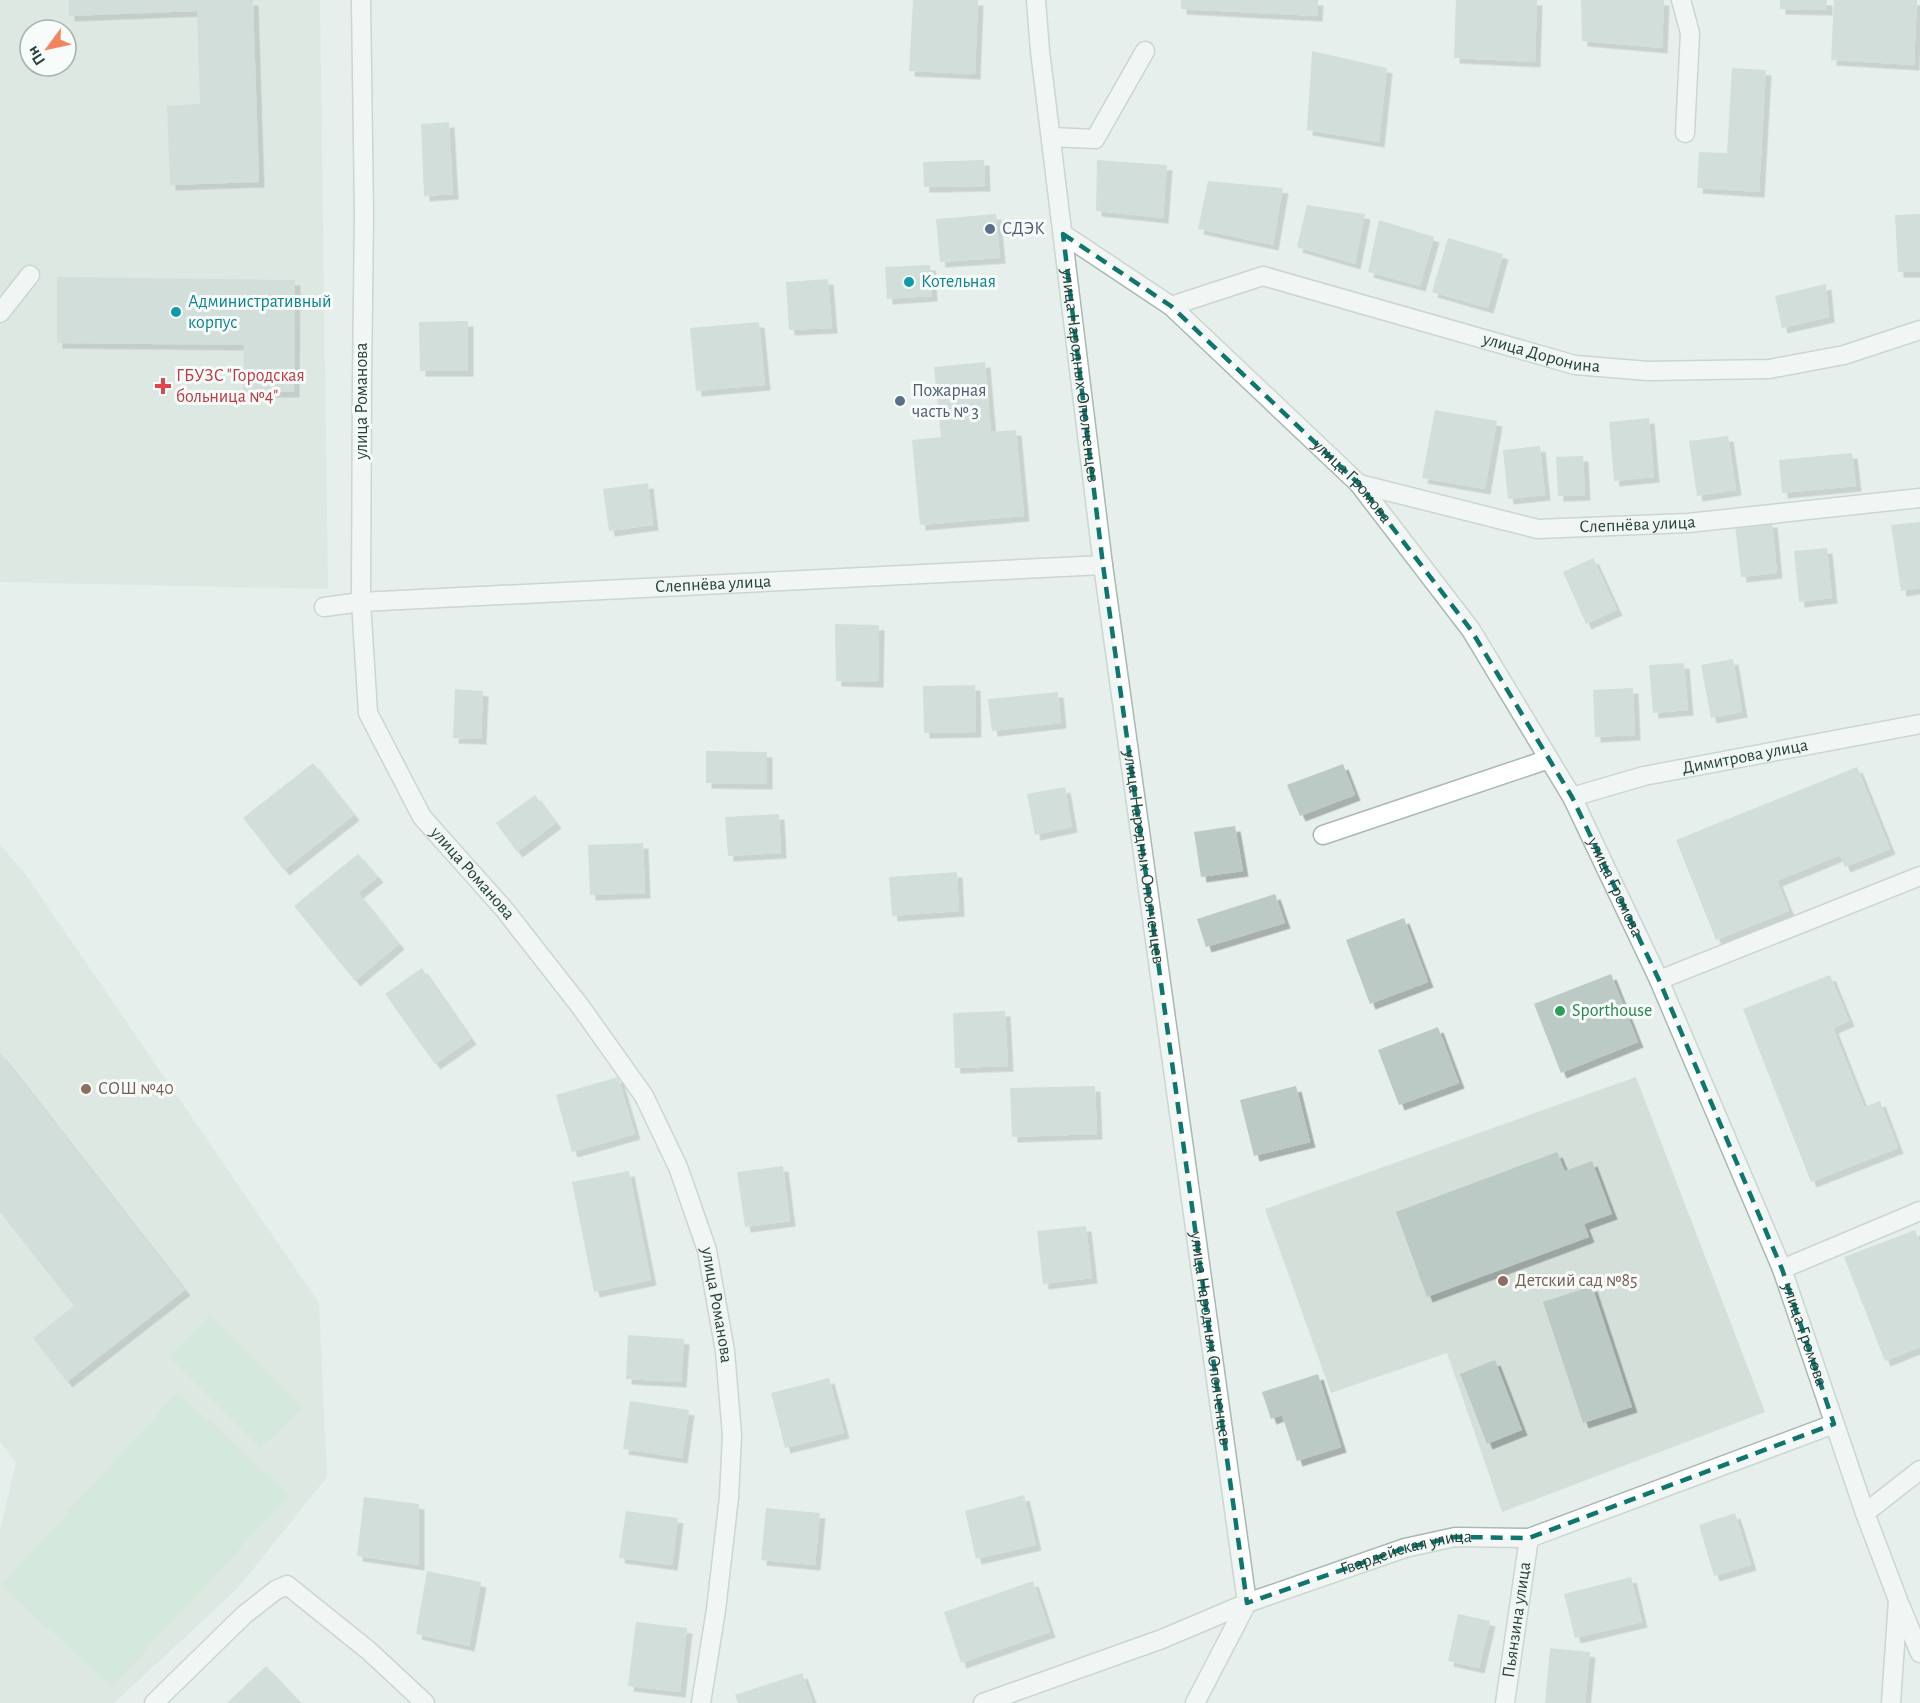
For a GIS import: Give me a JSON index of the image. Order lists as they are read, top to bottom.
{
  "streets": {
    "street": [
      "улица Доронина",
      "улица Народных Ополченцев",
      "улица Романова",
      "улица Громова",
      "Слепнёва улица",
      "Димитрова улица",
      "Гвардейская улица",
      "Пьянзина улица"
    ]
  },
  "crossings": [
    ["улица Доронина", "улица Громова"],
    ["улица Народных Ополченцев", "улица Громова"],
    ["улица Народных Ополченцев", "Слепнёва улица"],
    ["улица Народных Ополченцев", "Гвардейская улица"],
    ["улица Романова", "Слепнёва улица"],
    ["улица Громова", "Слепнёва улица"],
    ["улица Громова", "Димитрова улица"],
    ["улица Громова", "Гвардейская улица"],
    ["Гвардейская улица", "Пьянзина улица"]
  ],
  "places": {
    "other": [
      "СДЭК",
      "Котельная",
      "Административный корпус",
      "Пожарная часть № 3",
      "Sporthouse",
      "СОШ №40",
      "Детский сад №85"
    ],
    "health": ["ГБУЗС \"Городская больница №4\""]
  },
  "north": "bottom left"
}
